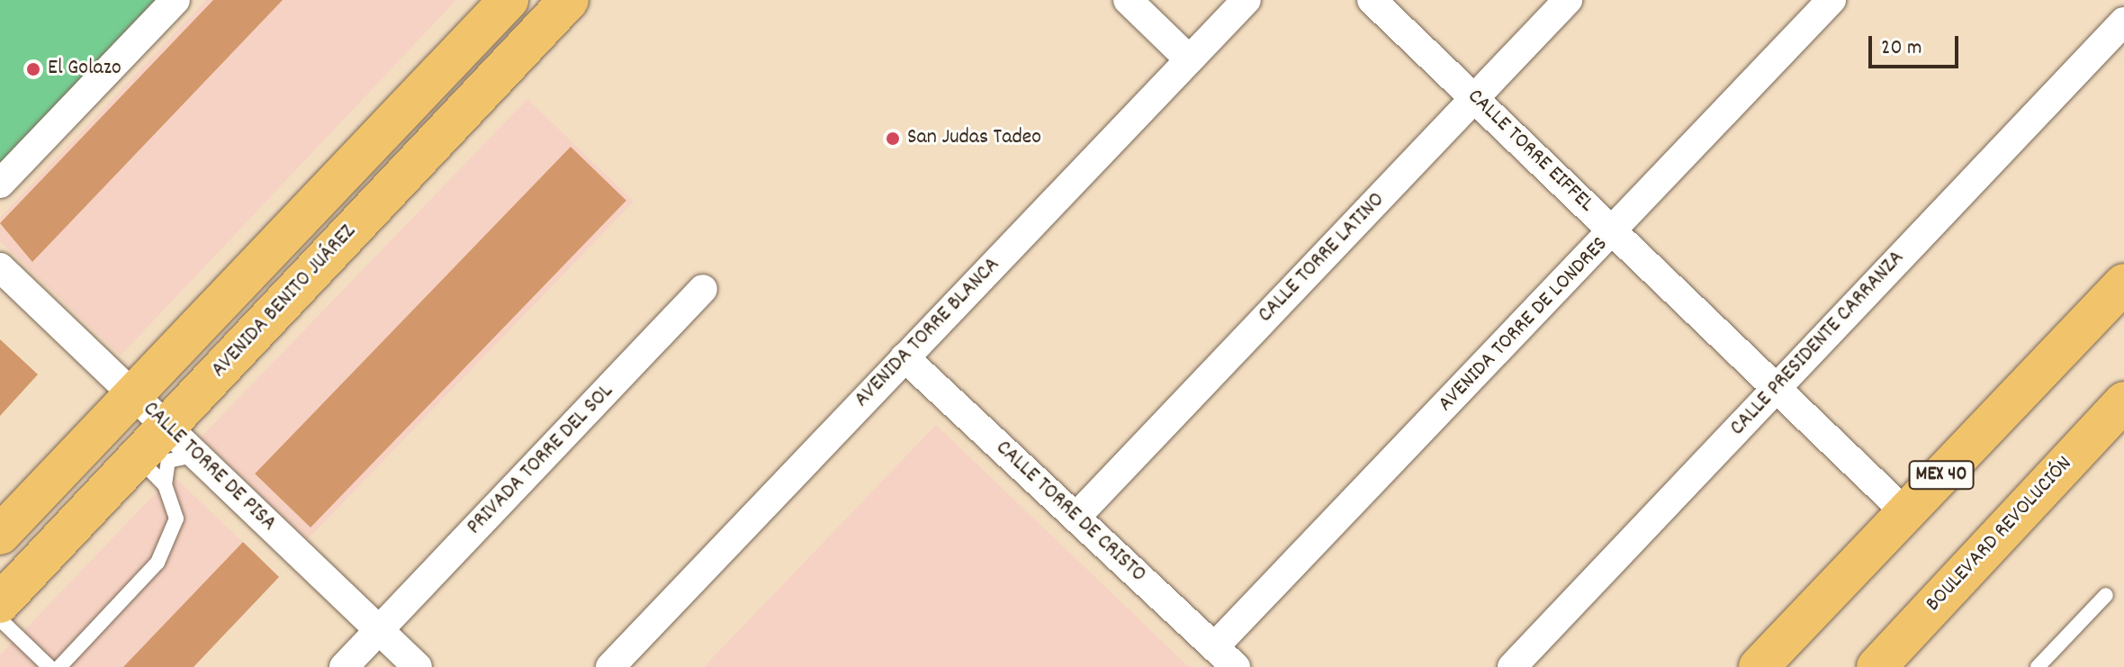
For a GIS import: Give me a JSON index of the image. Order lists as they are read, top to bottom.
{
  "streets": {
    "main road": ["AVENIDA BENITO JUÁREZ", "MEX 40", "BOULEVARD REVOLUCIÓN"],
    "street": [
      "CALLE TORRE EIFFEL",
      "CALLE TORRE LATINO",
      "AVENIDA TORRE DE LONDRES",
      "AVENIDA TORRE BLANCA",
      "CALLE PRESIDENTE CARRANZA",
      "PRIVADA TORRE DEL SOL",
      "CALLE TORRE DE PISA",
      "CALLE TORRE DE CRISTO"
    ]
  },
  "crossings": [
    ["CALLE TORRE EIFFEL", "CALLE TORRE LATINO"],
    ["CALLE TORRE EIFFEL", "AVENIDA TORRE DE LONDRES"],
    ["CALLE TORRE EIFFEL", "CALLE PRESIDENTE CARRANZA"],
    ["CALLE TORRE EIFFEL", "MEX 40"],
    ["CALLE TORRE LATINO", "CALLE TORRE DE CRISTO"],
    ["AVENIDA BENITO JUÁREZ", "CALLE TORRE DE PISA"],
    ["AVENIDA TORRE DE LONDRES", "CALLE TORRE DE CRISTO"],
    ["AVENIDA TORRE BLANCA", "CALLE TORRE DE CRISTO"],
    ["PRIVADA TORRE DEL SOL", "CALLE TORRE DE PISA"]
  ],
  "places": ["El Golazo", "San Judas Tadeo"],
  "scale_bar": "20 m"
}
